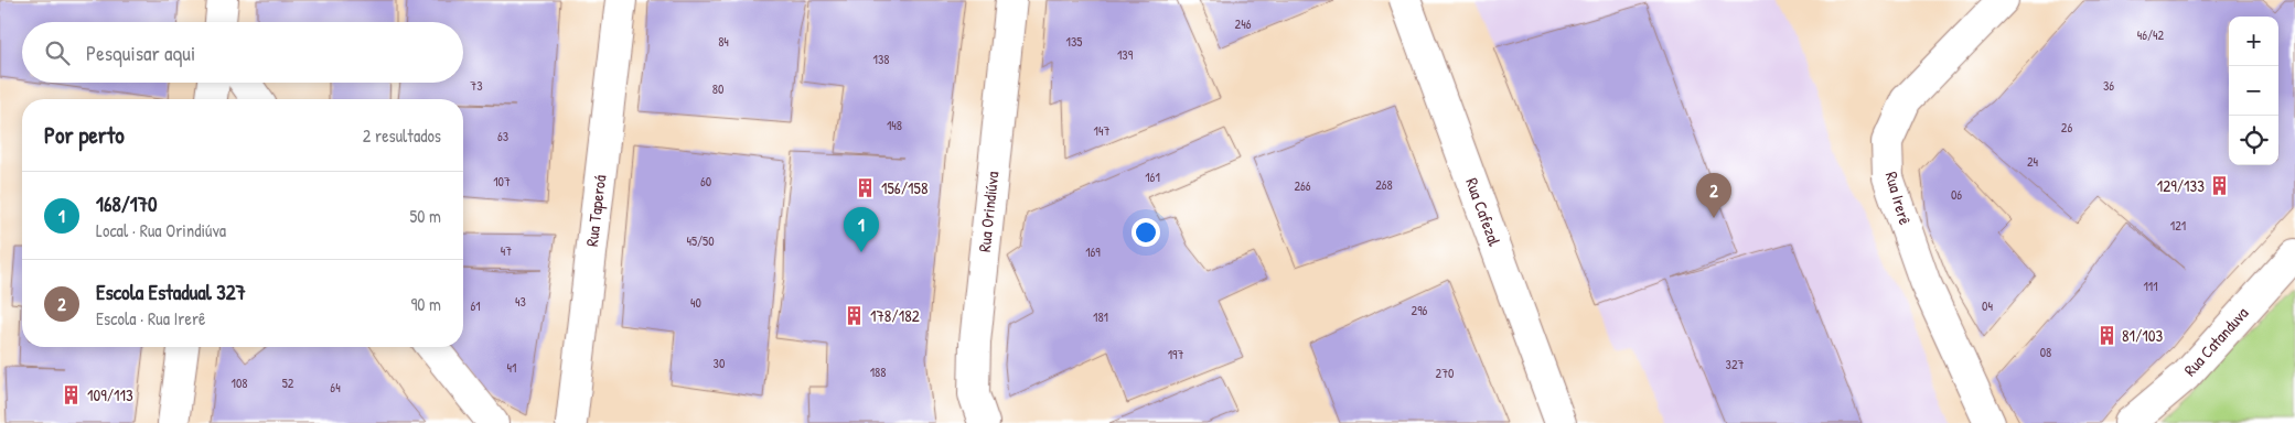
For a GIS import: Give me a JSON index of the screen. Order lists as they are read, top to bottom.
{
  "streets": {
    "street": [
      "Rua Irerê",
      "Rua Taperoá",
      "Rua Cafezal",
      "Rua Orindiúva",
      "Rua Catanduva"
    ]
  },
  "places": {
    "building": [
      "129/133",
      "156/158",
      "178/182",
      "81/103",
      "109/113"
    ]
  },
  "house_numbers": [
    "246",
    "46/42",
    "84",
    "135",
    "139",
    "138",
    "73",
    "36",
    "80",
    "148",
    "26",
    "147",
    "63",
    "24",
    "161",
    "107",
    "60",
    "268",
    "266",
    "06",
    "121",
    "45/50",
    "47",
    "169",
    "111",
    "43",
    "40",
    "61",
    "04",
    "296",
    "181",
    "08",
    "197",
    "30",
    "327",
    "41",
    "188",
    "270",
    "108",
    "52",
    "64"
  ],
  "page": {
    "map_buttons": ["+", "−"],
    "search": "Pesquisar aqui",
    "heading": ["Por perto", "2 resultados"],
    "list": [
      {
        "mark": "1",
        "name": "168/170",
        "note": "Local · Rua Orindiúva",
        "value": "50 m"
      },
      {
        "mark": "2",
        "name": "Escola Estadual 327",
        "note": "Escola · Rua Irerê",
        "value": "90 m"
      }
    ],
    "pins": ["2", "1"]
  }
}
